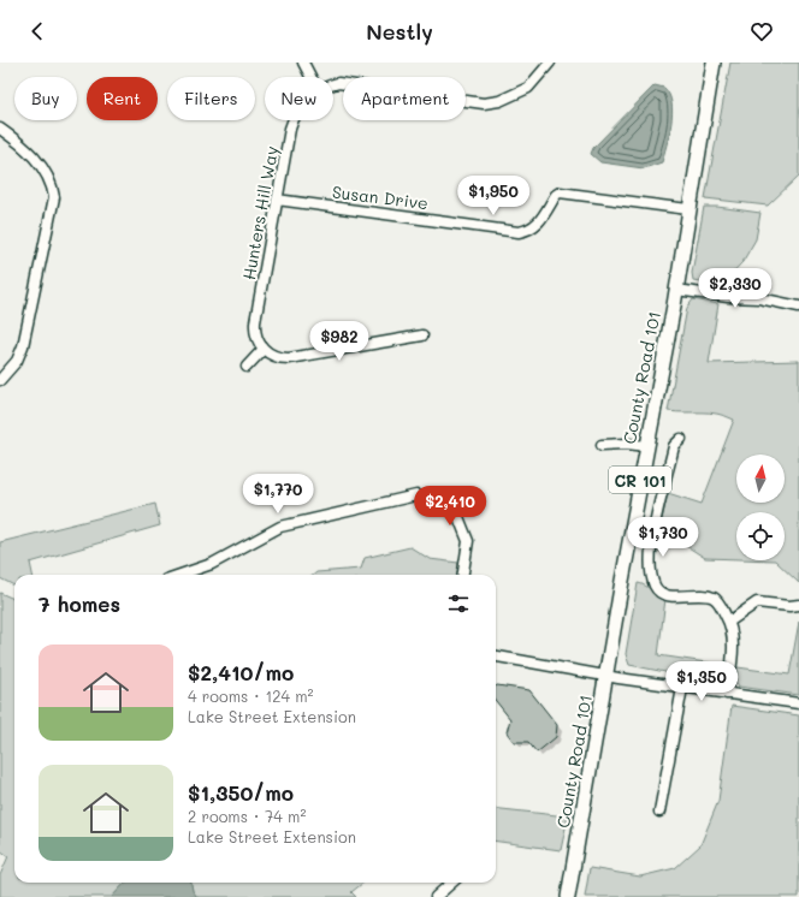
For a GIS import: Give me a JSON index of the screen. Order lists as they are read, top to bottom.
{
  "streets": {
    "main road": ["County Road 101", "CR 101"],
    "street": ["Susan Drive", "Hunters Hill Way"]
  },
  "crossings": [
    ["Susan Drive", "Hunters Hill Way"],
    ["Susan Drive", "County Road 101"]
  ],
  "north": "top",
  "page": {
    "header": "Nestly",
    "chip": [
      "Buy",
      "Rent",
      "Filters",
      "New",
      "Apartment"
    ],
    "price": [
      "$1,950",
      "$2,330",
      "$982",
      "$1,770",
      "$2,410",
      "$1,730",
      "$1,350"
    ],
    "heading": "7 homes",
    "list": [
      {
        "name": "$2,410/mo",
        "note": "4 rooms · 124 m² · Lake Street Extension"
      },
      {
        "name": "$1,350/mo",
        "note": "2 rooms · 74 m² · Lake Street Extension"
      }
    ]
  }
}
